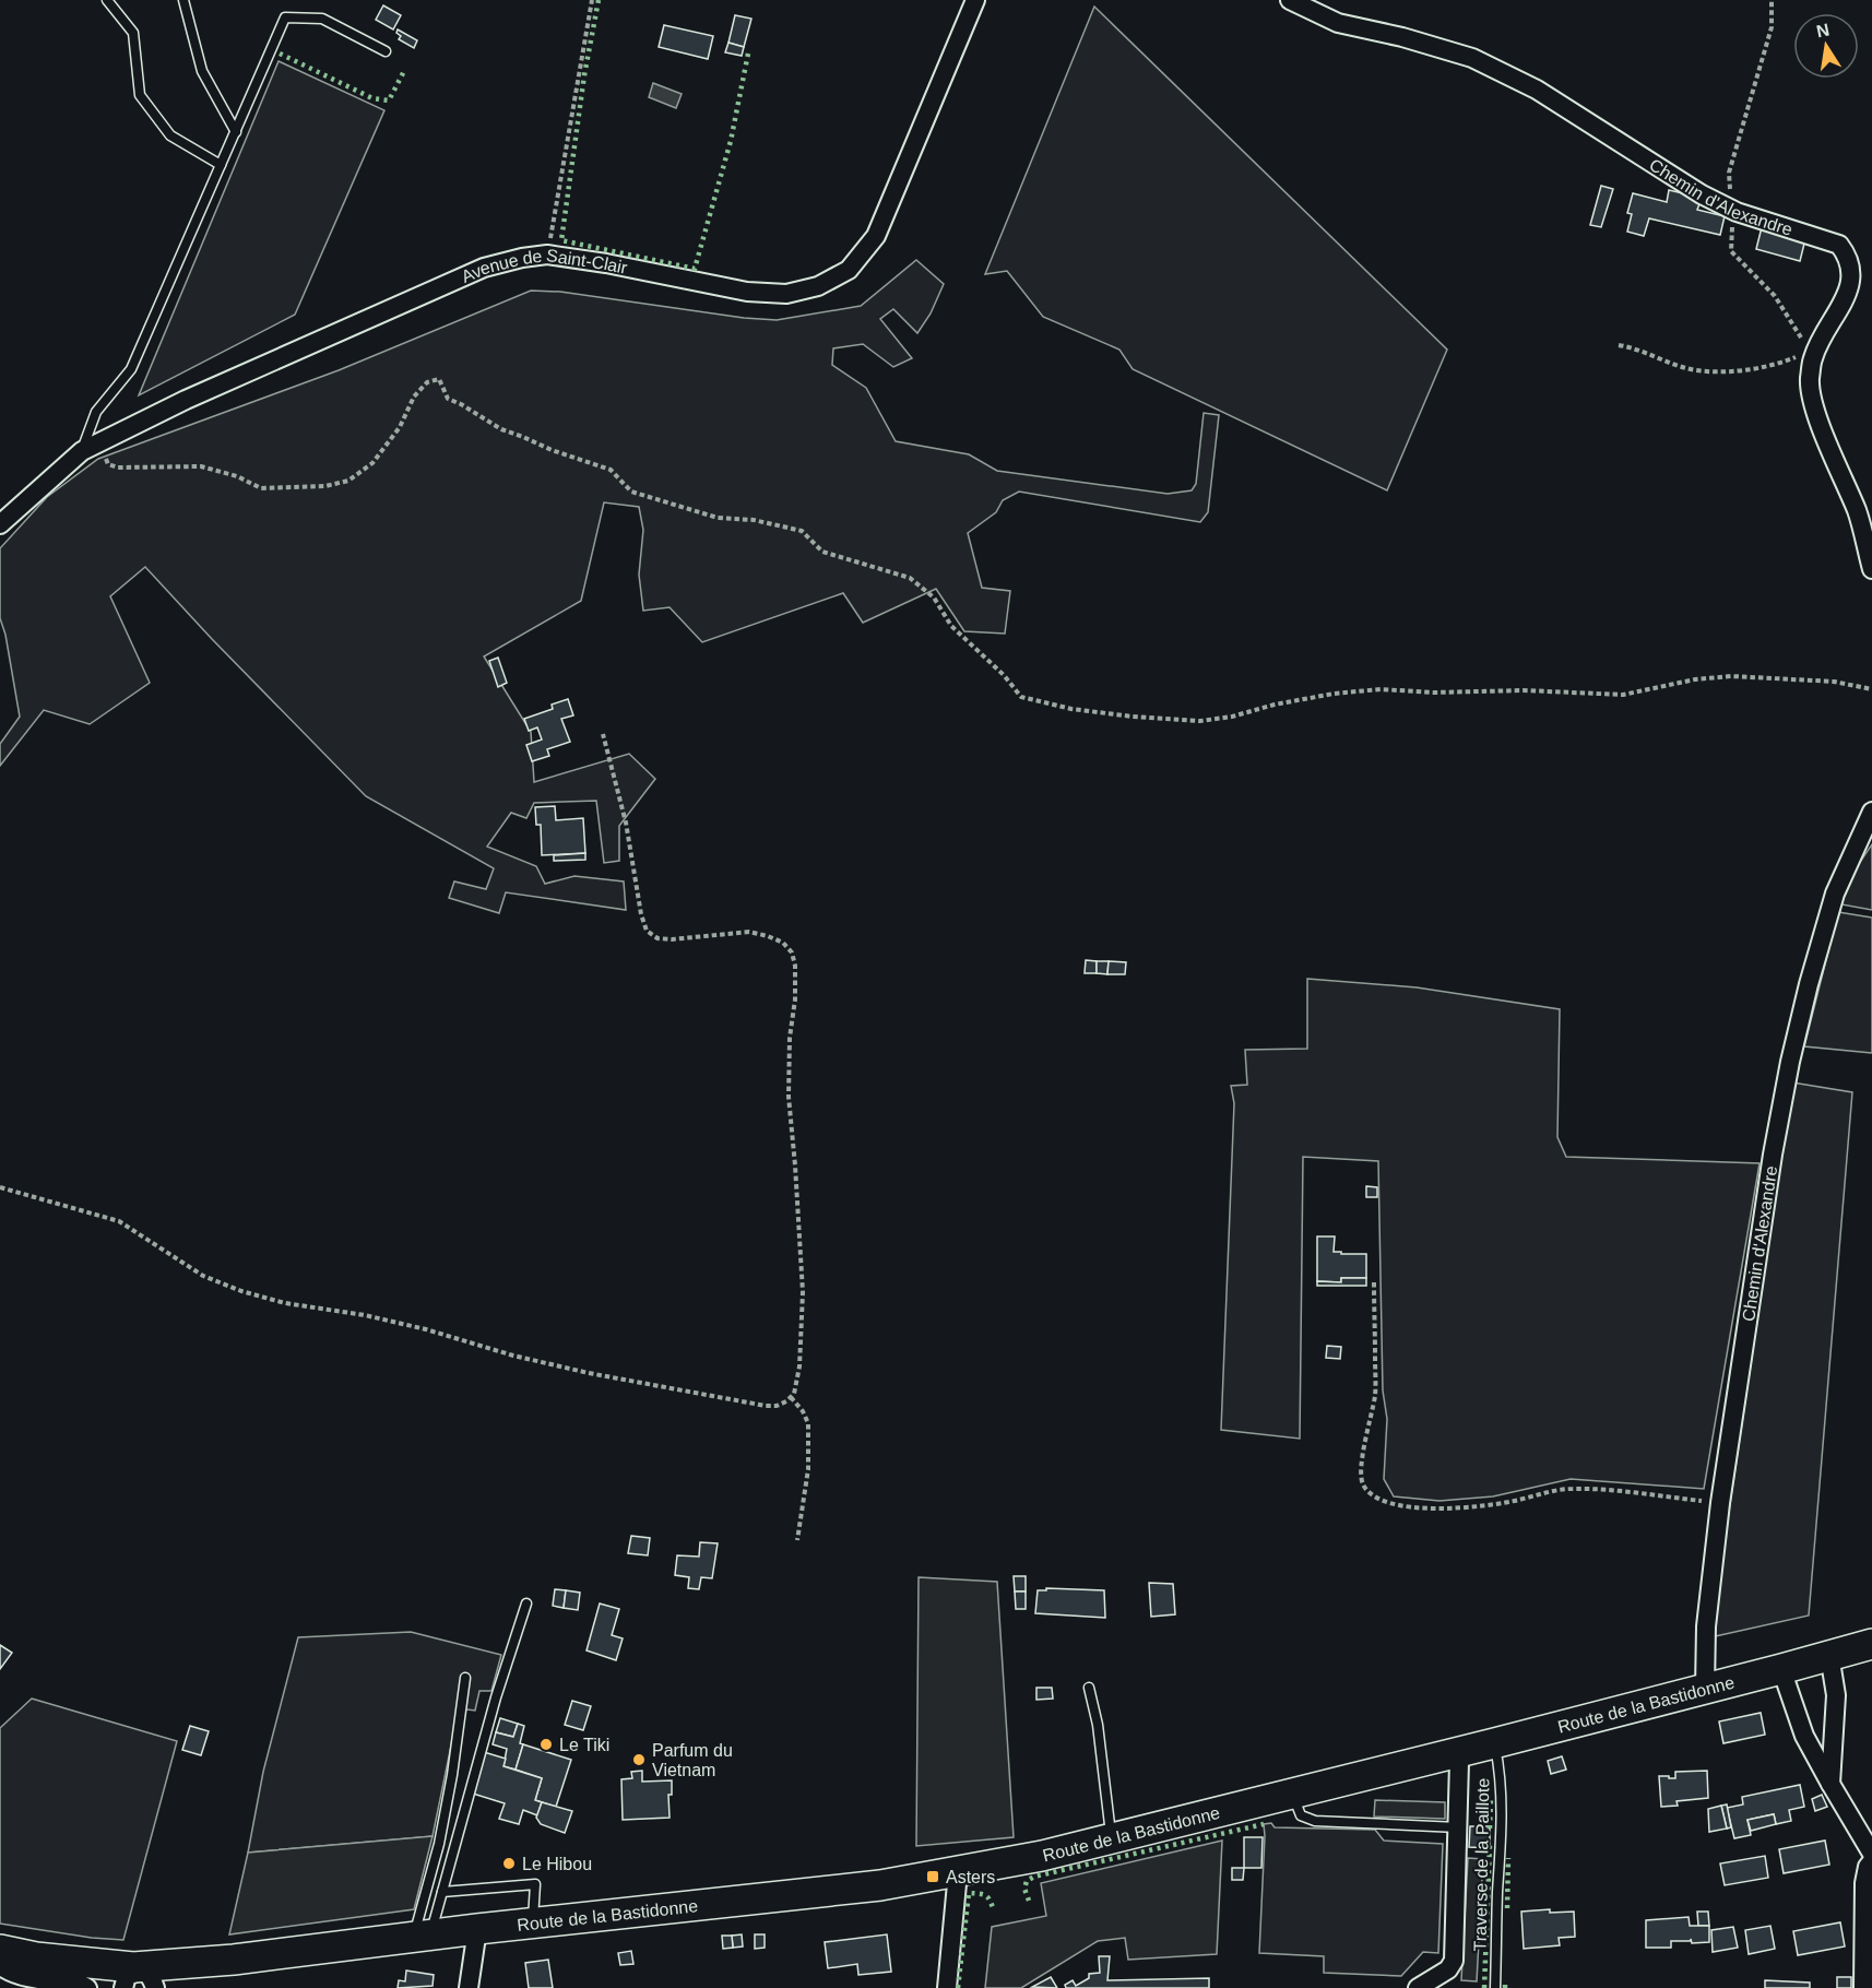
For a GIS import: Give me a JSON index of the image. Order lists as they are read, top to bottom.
{
  "streets": {
    "main road": ["Route de la Bastidonne"],
    "street": ["Chemin d'Alexandre", "Avenue de Saint-Clair"],
    "lane": ["Traverse de la Paillote"]
  },
  "crossings": [
    ["Chemin d'Alexandre", "Route de la Bastidonne"],
    ["Route de la Bastidonne", "Traverse de la Paillote"]
  ],
  "places": {
    "other": ["Le Tiki", "Parfum du Vietnam", "Le Hibou"],
    "transit": ["Asters"]
  },
  "north": "top"
}
